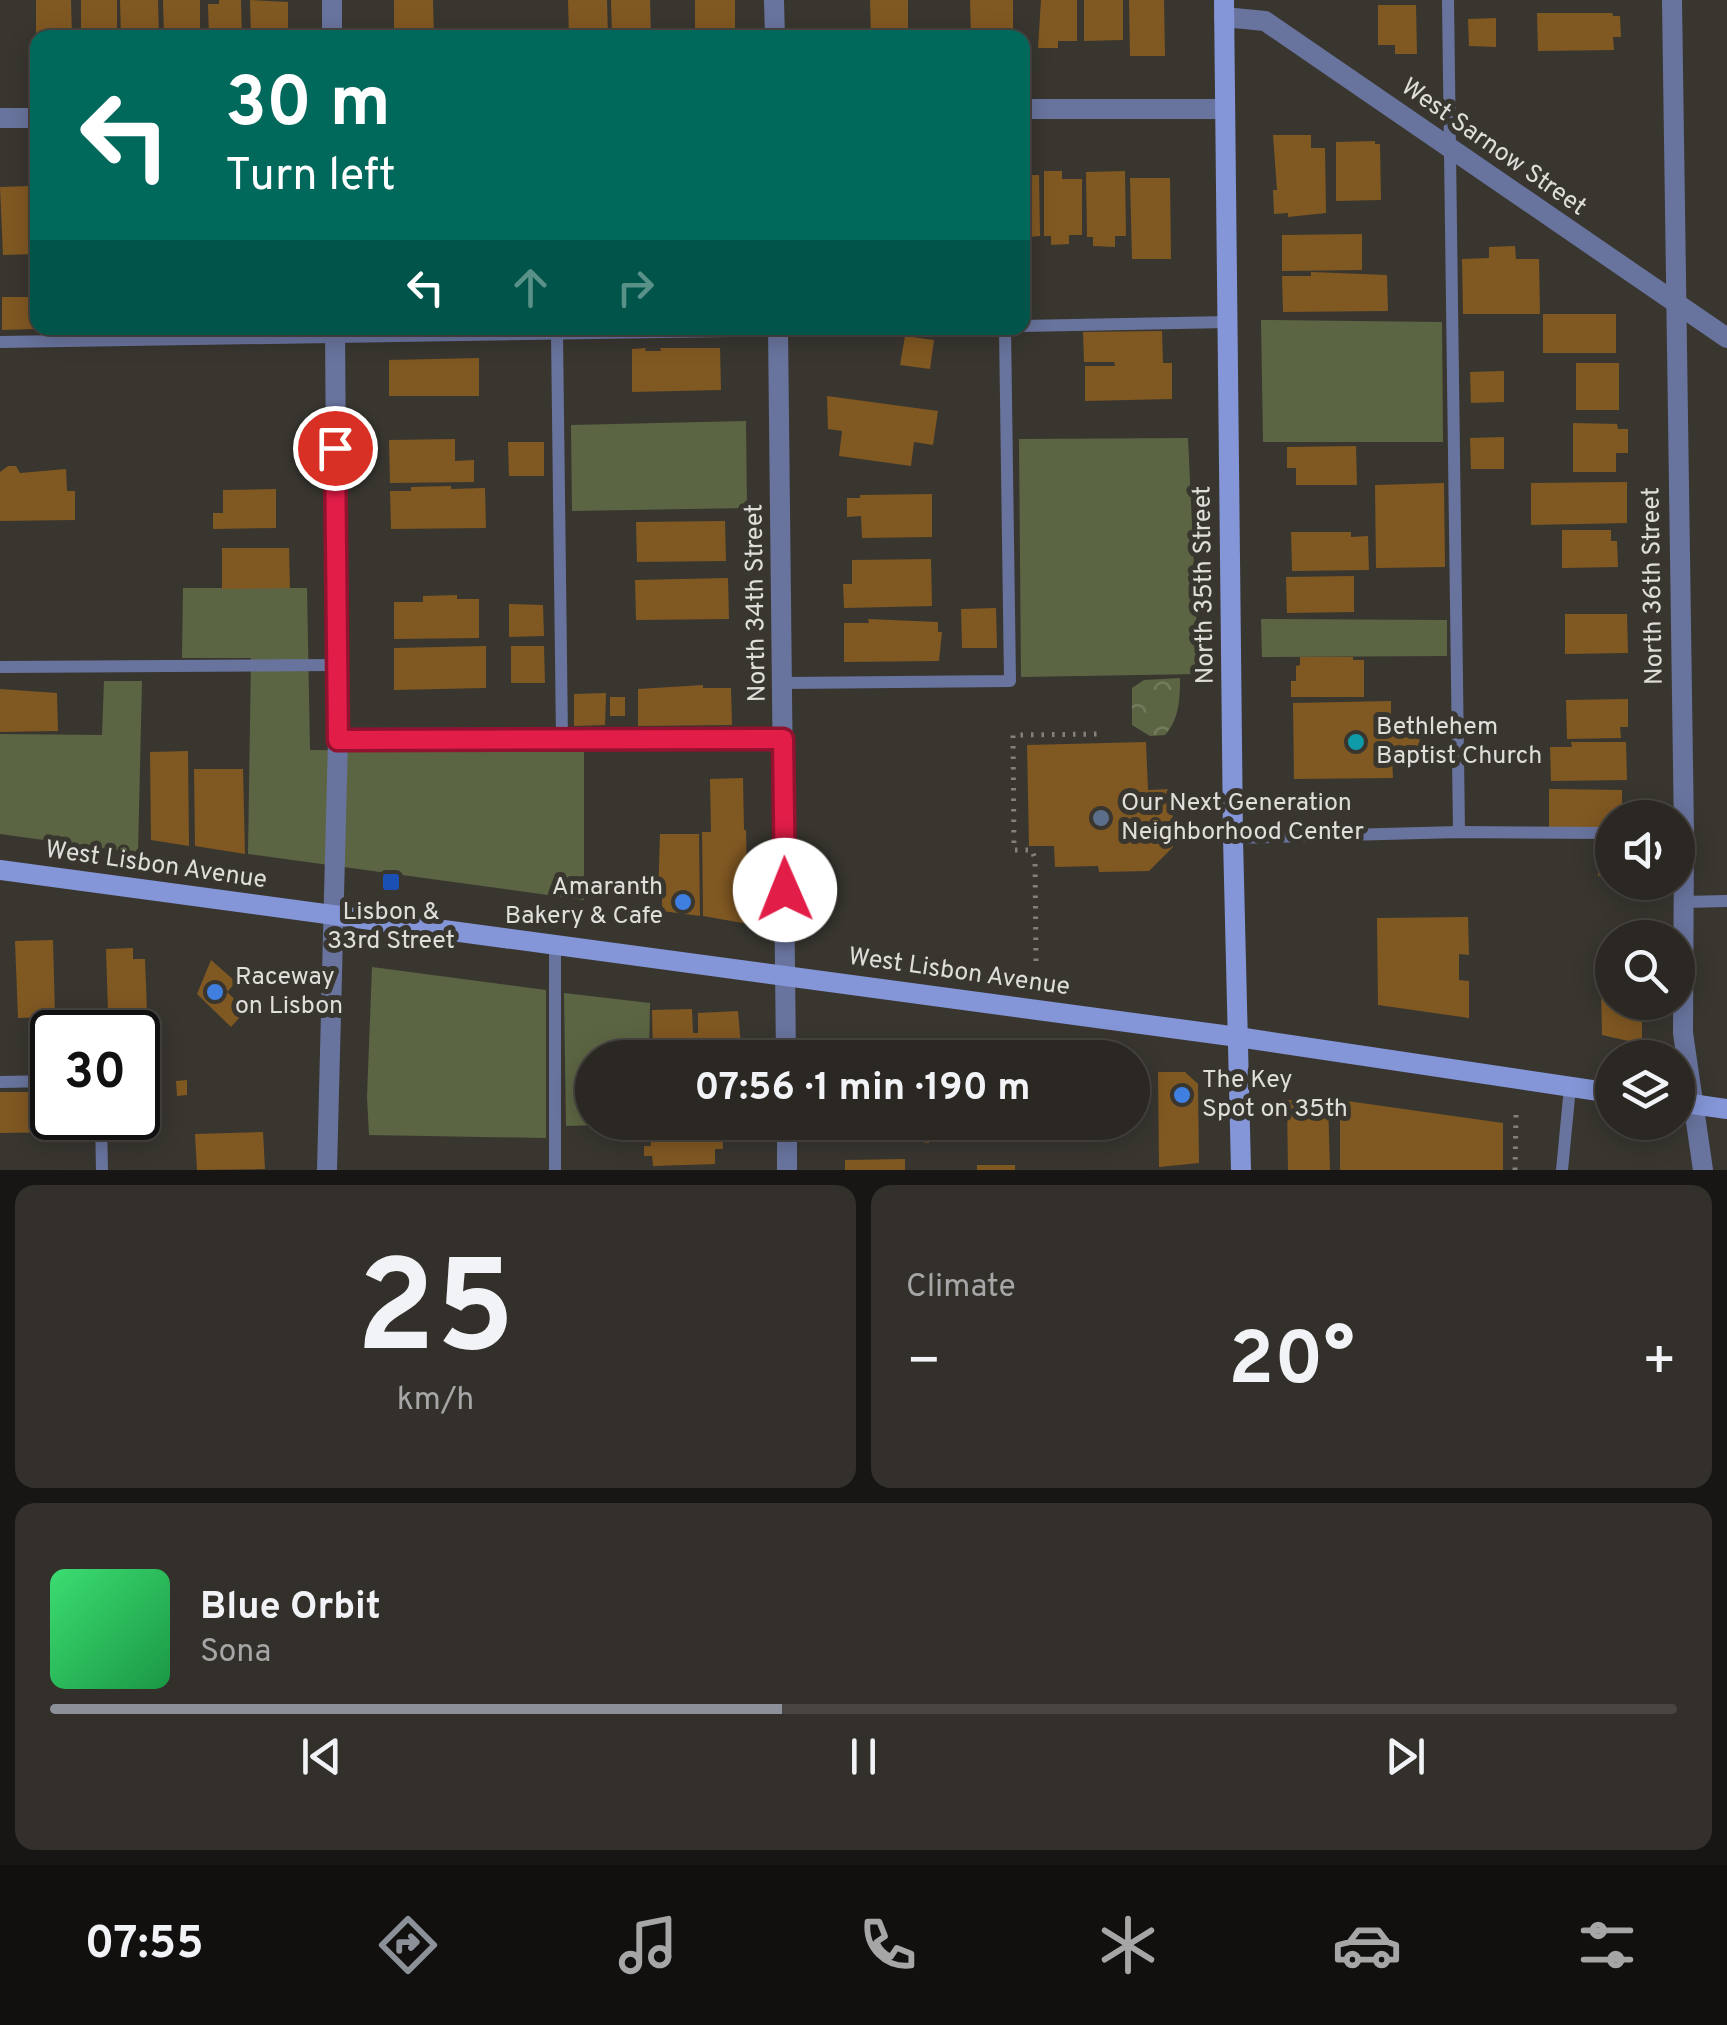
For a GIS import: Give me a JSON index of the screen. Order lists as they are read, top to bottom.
{
  "streets": {
    "main road": ["North 35th Street", "West Lisbon Avenue"],
    "street": ["West Sarnow Street", "North 36th Street", "North 34th Street"]
  },
  "crossings": [
    ["West Sarnow Street", "North 35th Street"],
    ["West Sarnow Street", "North 36th Street"],
    ["North 35th Street", "West Lisbon Avenue"],
    ["North 34th Street", "West Lisbon Avenue"]
  ],
  "places": {
    "other": [
      "Bethlehem Baptist Church",
      "Our Next Generation Neighborhood Center",
      "Amaranth Bakery & Cafe",
      "Raceway on Lisbon",
      "The Key Spot on 35th"
    ],
    "transit": ["Lisbon & 33rd Street"]
  },
  "page": {
    "turn": ["30 m", "Turn left"],
    "limit": "30",
    "trip": "07:56 · 1 min · 190 m",
    "tile": [
      ["25", "km/h"],
      "Climate"
    ],
    "heat": ["−", "20°", "+"],
    "song": ["Blue Orbit", "Sona"],
    "tabs": "07:55"
  }
}
